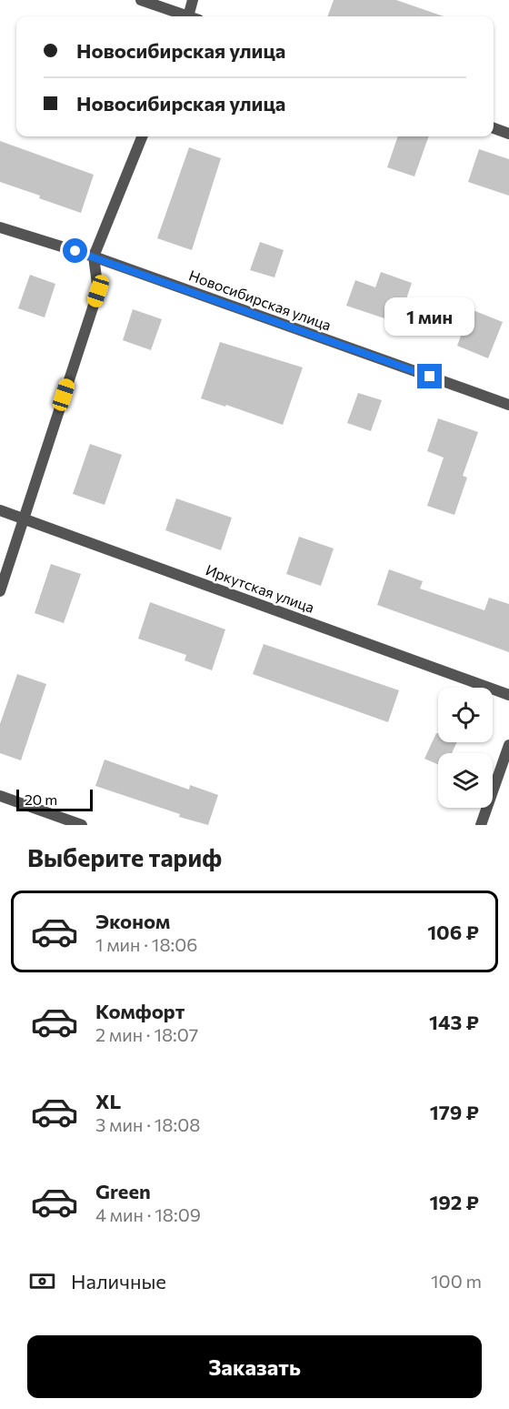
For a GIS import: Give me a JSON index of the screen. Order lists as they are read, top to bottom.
{
  "streets": {
    "street": ["Новосибирская улица", "Иркутская улица"]
  },
  "scale_bar": "20 m",
  "page": {
    "banner": ["Новосибирская улица", "Новосибирская улица"],
    "bubble": "1 мин",
    "scale": "20 m",
    "heading": "Выберите тариф",
    "list": [
      {
        "name": "Эконом",
        "note": "1 мин · 18:06",
        "value": "106 ₽"
      },
      {
        "name": "Комфорт",
        "note": "2 мин · 18:07",
        "value": "143 ₽"
      },
      {
        "name": "XL",
        "note": "3 мин · 18:08",
        "value": "179 ₽"
      },
      {
        "name": "Green",
        "note": "4 мин · 18:09",
        "value": "192 ₽"
      }
    ],
    "pay": ["Наличные", "100 m"],
    "buttons": "Заказать"
  }
}
